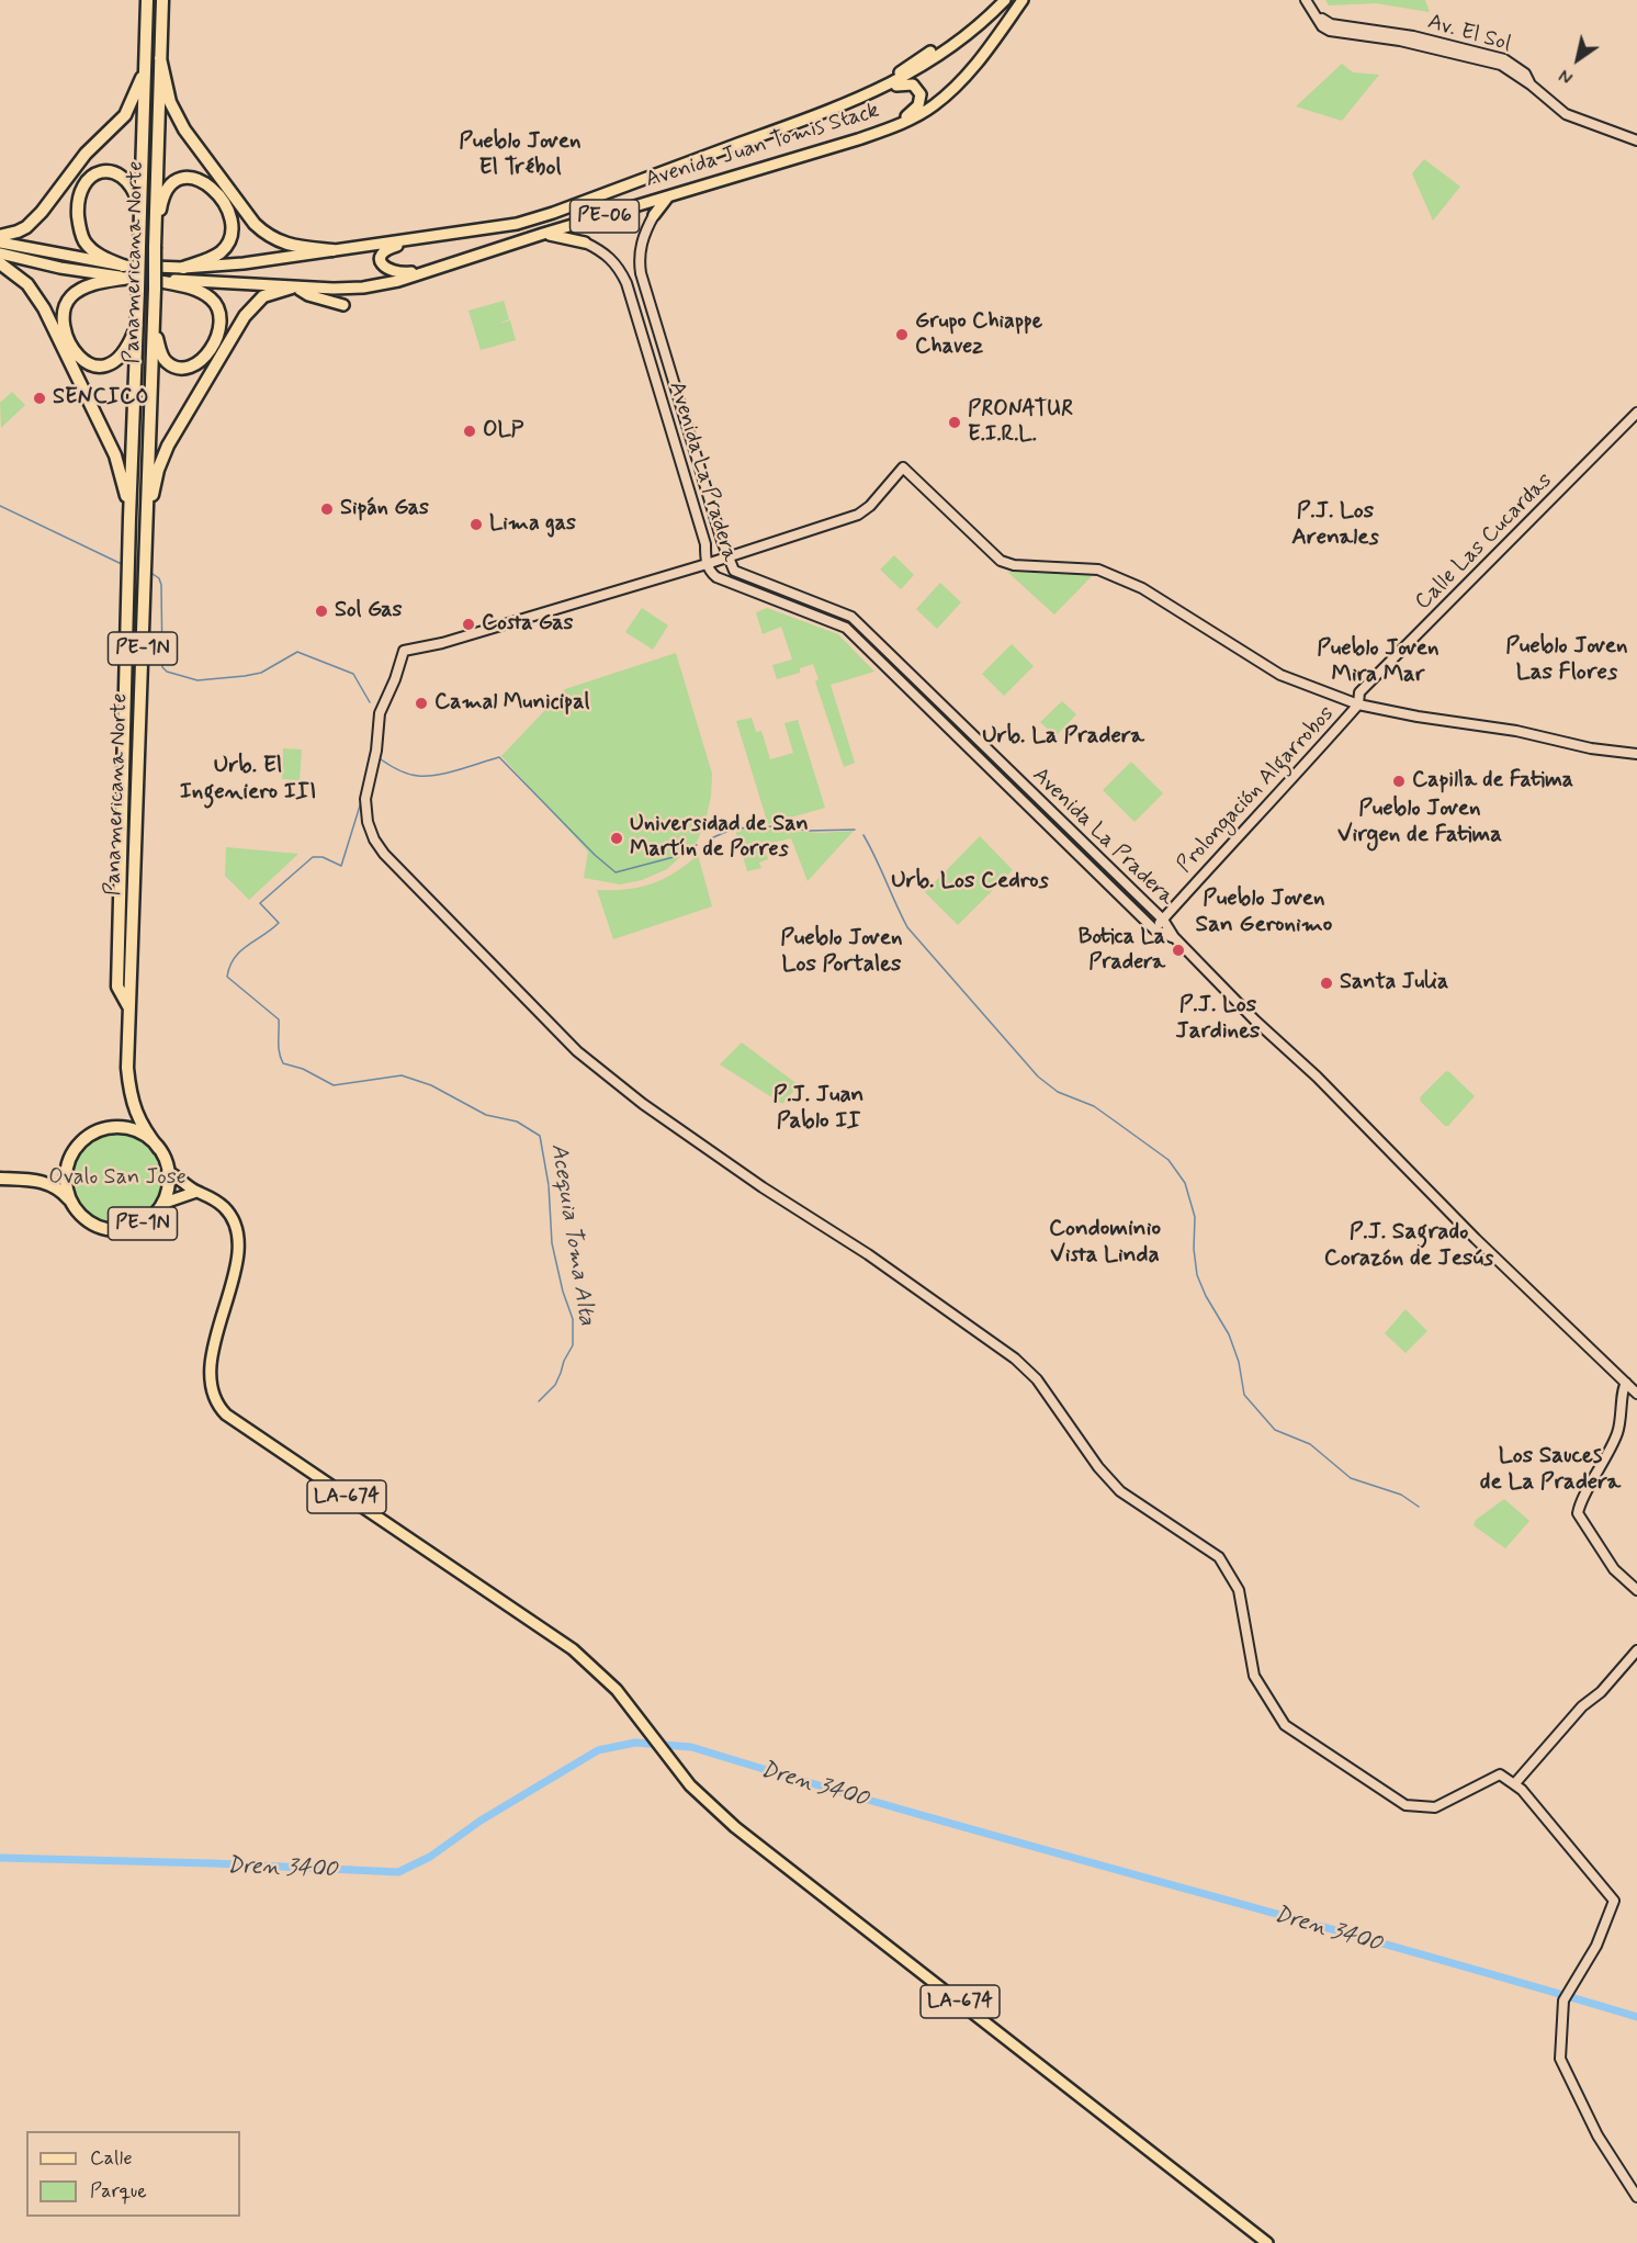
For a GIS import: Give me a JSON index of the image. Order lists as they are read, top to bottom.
{
  "streets": {
    "highway": ["Panamericana Norte", "PE-1N"],
    "main road": ["Avenida Juan Tomis Stack", "PE-06", "LA-674"],
    "street": [
      "Av. El Sol",
      "Avenida La Pradera",
      "Calle Las Cucardas",
      "Prolongación Algarrobos"
    ]
  },
  "crossings": [
    ["Avenida Juan Tomis Stack", "PE-06"],
    ["Avenida Juan Tomis Stack", "Panamericana Norte"],
    ["PE-06", "Avenida La Pradera"],
    ["Panamericana Norte", "PE-1N"],
    ["Panamericana Norte", "LA-674"],
    ["Avenida La Pradera", "Prolongación Algarrobos"],
    ["Calle Las Cucardas", "Prolongación Algarrobos"],
    ["PE-1N", "LA-674"]
  ],
  "districts": [
    "Pueblo Joven El Trébol",
    "P.J. Los Arenales",
    "Pueblo Joven Las Flores",
    "Pueblo Joven Mira Mar",
    "Urb. La Pradera",
    "Urb. El Ingeniero III",
    "Pueblo Joven Virgen de Fatima",
    "Urb. Los Cedros",
    "Pueblo Joven San Geronimo",
    "Pueblo Joven Los Portales",
    "P.J. Los Jardines",
    "P.J. Juan Pablo II",
    "Condominio Vista Linda",
    "P.J. Sagrado Corazón de Jesús",
    "Los Sauces de La Pradera"
  ],
  "water": ["Acequia Toma Alta", "Dren 3400"],
  "parks": ["Ovalo San Jose"],
  "places": [
    "Grupo Chiappe Chavez",
    "SENCICO",
    "PRONATUR E.I.R.L.",
    "OLP",
    "Sipán Gas",
    "Lima gas",
    "Sol Gas",
    "Costa Gas",
    "Camal Municipal",
    "Capilla de Fatima",
    "Universidad de San Martín de Porres",
    "Botica La Pradera",
    "Santa Julia"
  ],
  "legend": ["Calle", "Parque"],
  "north": "bottom left"
}
